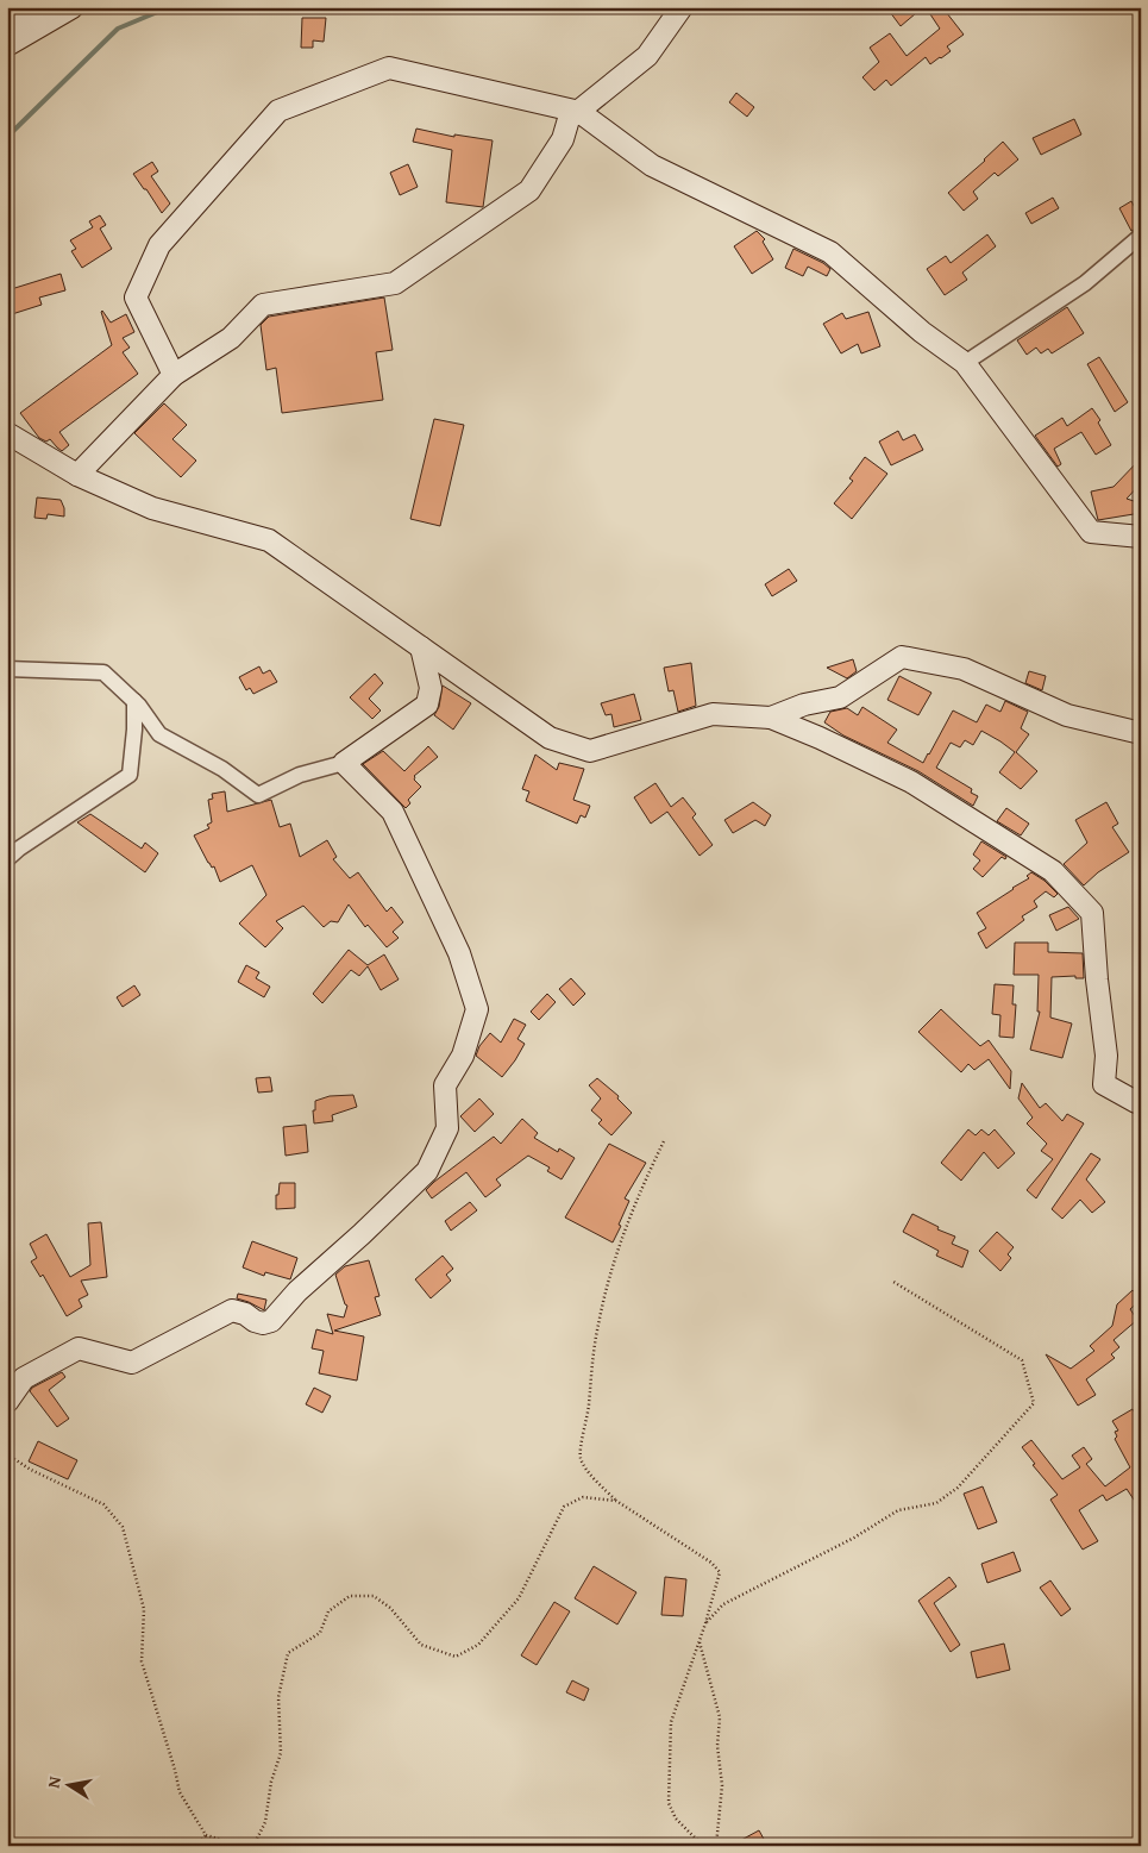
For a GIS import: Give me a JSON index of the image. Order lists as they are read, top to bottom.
{
  "north": "left"
}
